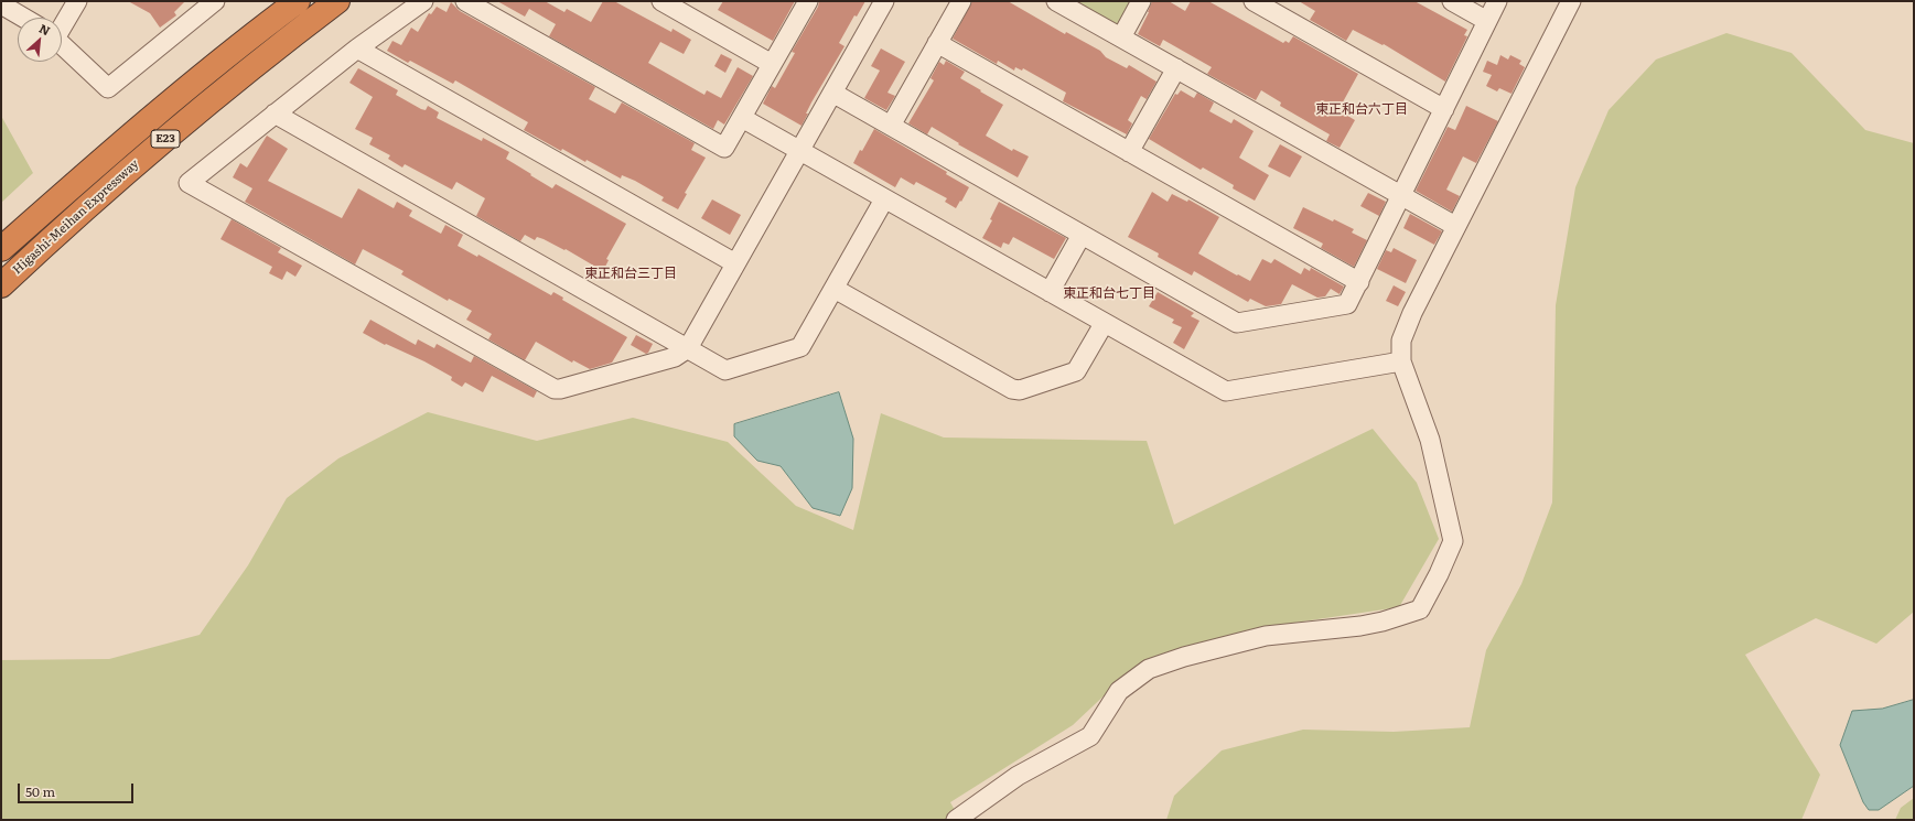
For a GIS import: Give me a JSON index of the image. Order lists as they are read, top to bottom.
{
  "streets": {
    "highway": ["E23", "Higashi-Meihan Expressway"]
  },
  "districts": ["東正和台六丁目", "東正和台三丁目", "東正和台七丁目"],
  "scale_bar": "50 m",
  "north": "top right"
}
